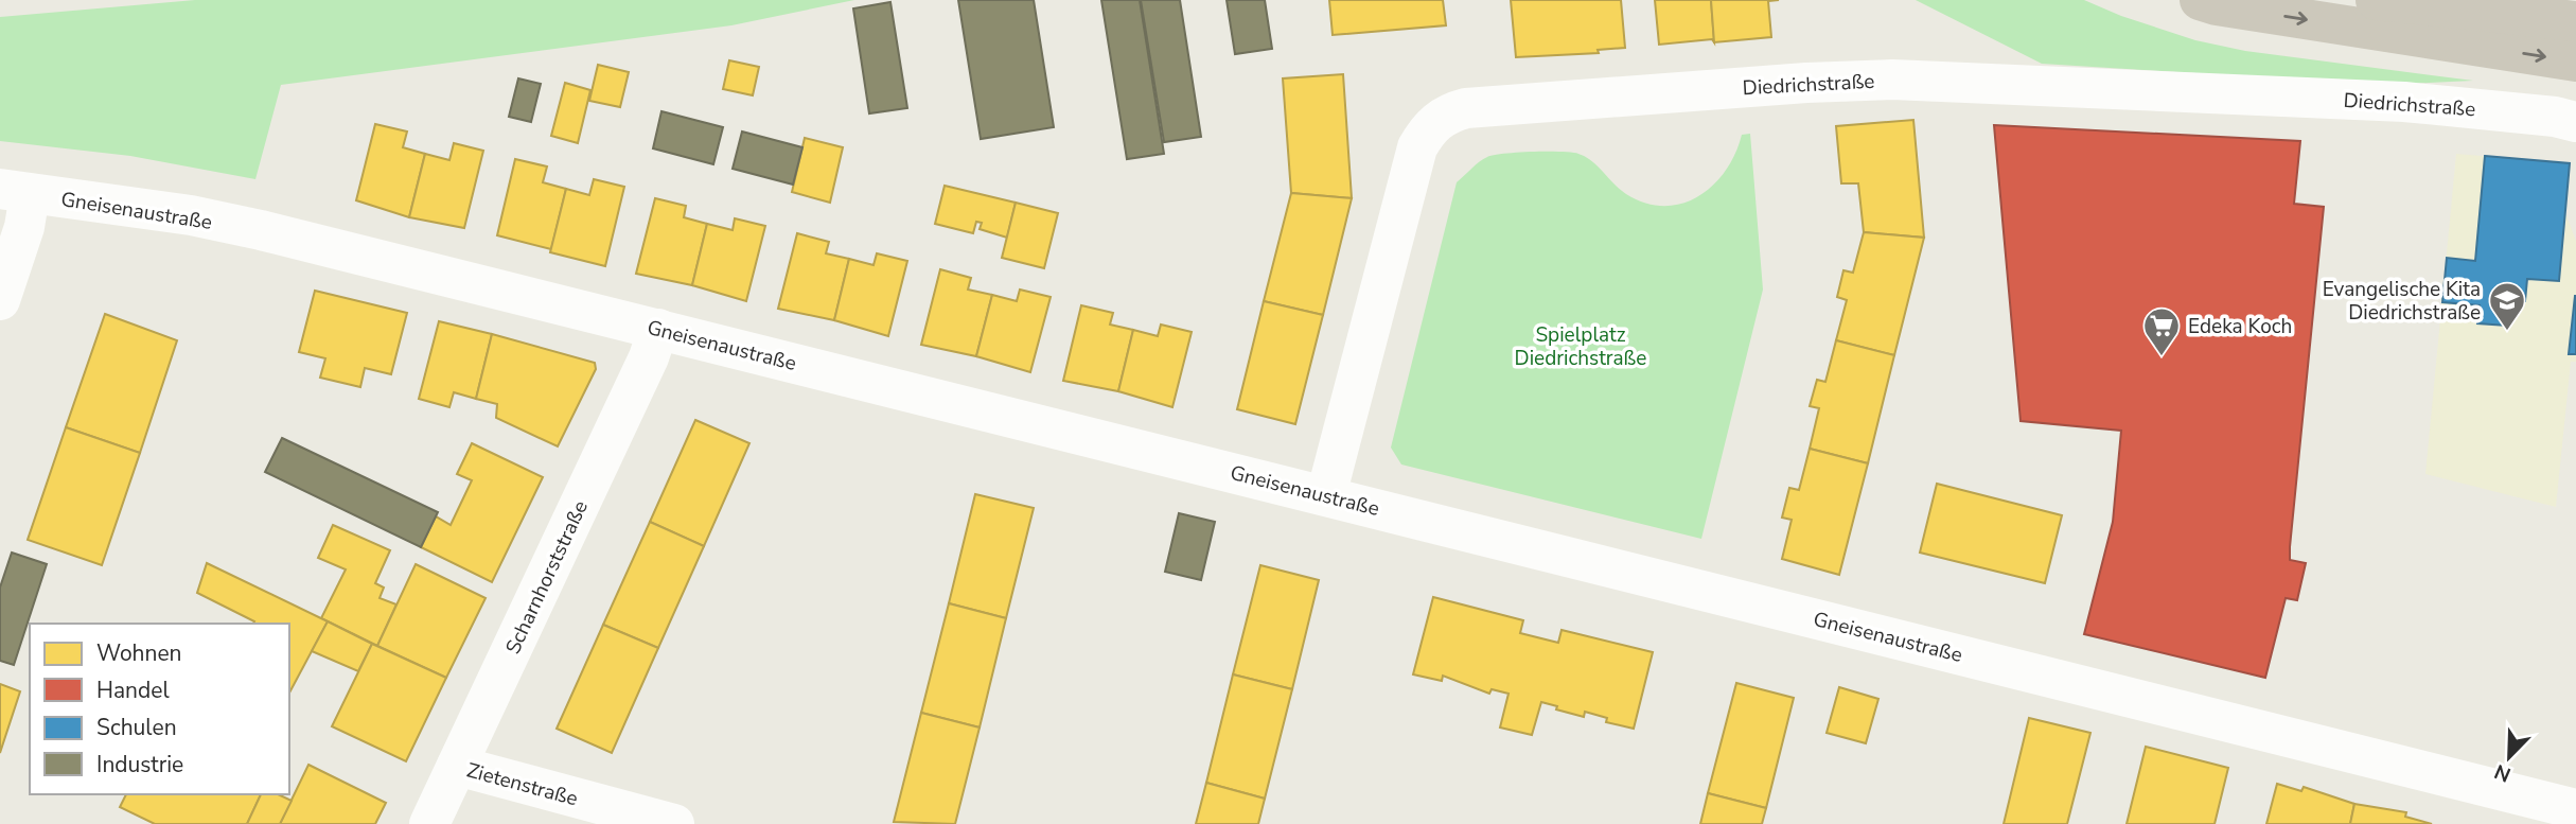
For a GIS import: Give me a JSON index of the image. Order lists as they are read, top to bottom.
{
  "streets": {
    "street": [
      "Diedrichstraße",
      "Gneisenaustraße",
      "Scharnhorststraße",
      "Zietenstraße"
    ]
  },
  "crossings": [
    ["Diedrichstraße", "Gneisenaustraße"],
    ["Gneisenaustraße", "Scharnhorststraße"],
    ["Scharnhorststraße", "Zietenstraße"]
  ],
  "parks": ["Spielplatz Diedrichstraße"],
  "places": {
    "school or university": ["Evangelische Kita Diedrichstraße"],
    "supermarket": ["Edeka Koch"]
  },
  "legend": [
    "Wohnen",
    "Handel",
    "Schulen",
    "Industrie"
  ],
  "north": "bottom left"
}
